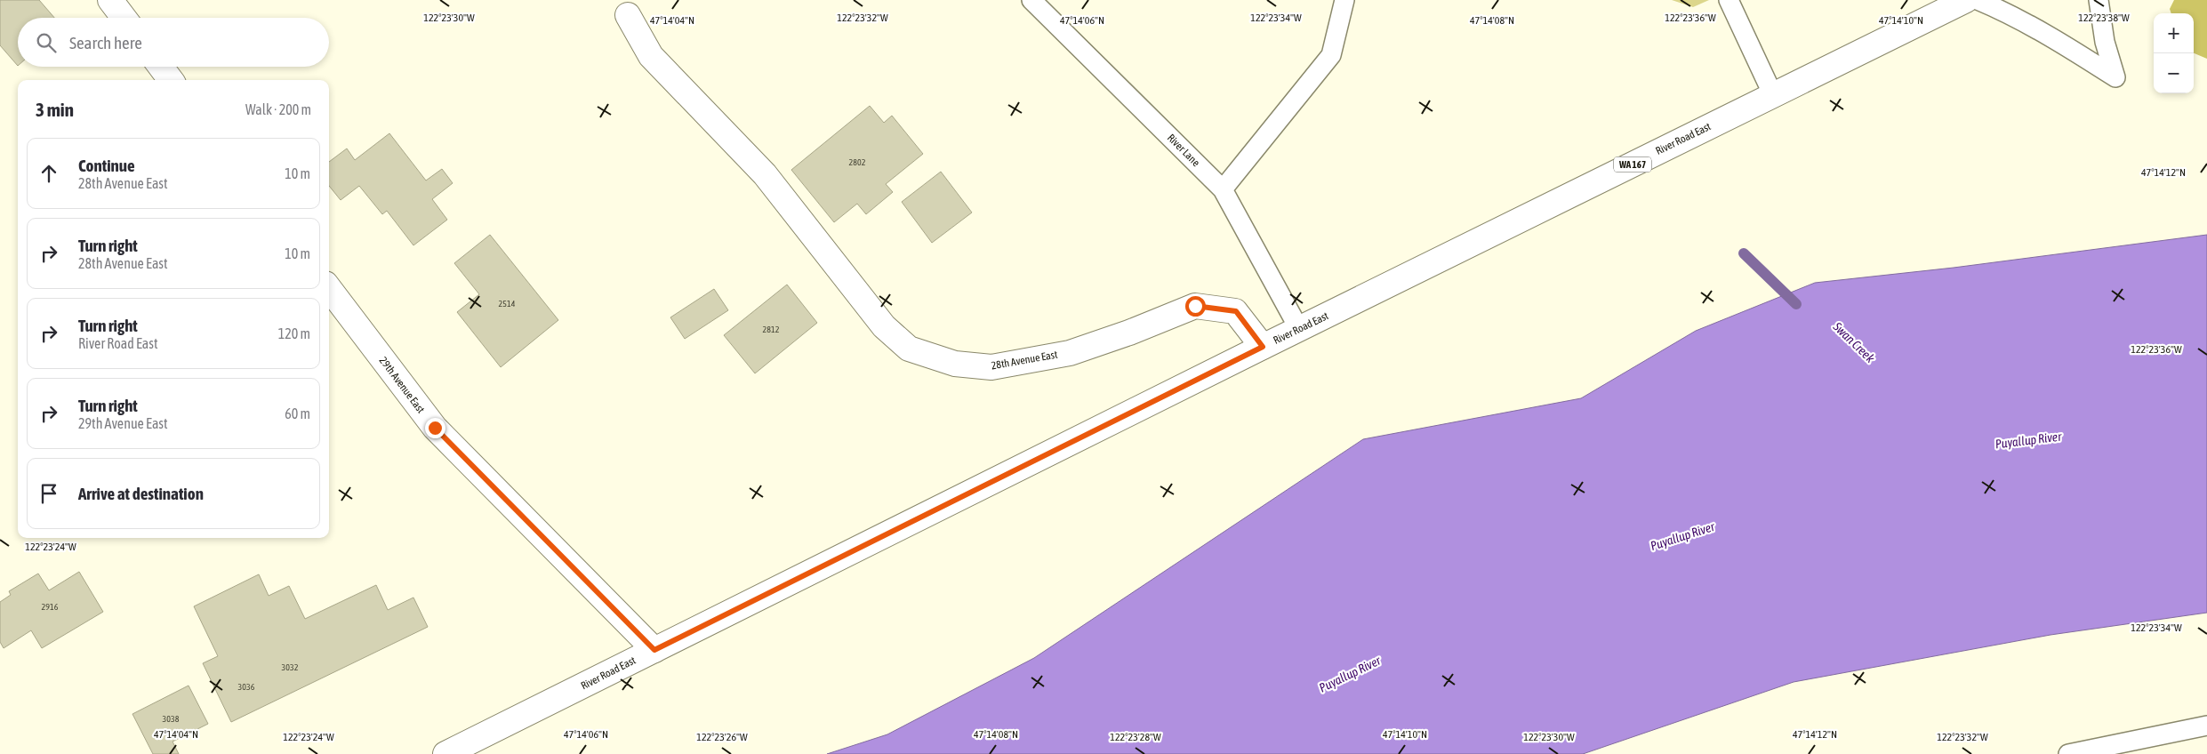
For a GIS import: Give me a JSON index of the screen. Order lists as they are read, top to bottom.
{
  "streets": {
    "main road": [
      "River Road East",
      "WA 167",
      "28th Avenue East",
      "29th Avenue East"
    ],
    "lane": ["River Lane"]
  },
  "crossings": [
    ["River Road East", "River Lane"],
    ["River Road East", "28th Avenue East"],
    ["River Road East", "29th Avenue East"]
  ],
  "water": ["Swan Creek", "Puyallup River"],
  "house_numbers": [
    "2802",
    "2514",
    "2812",
    "2916",
    "3032",
    "3036",
    "3038"
  ],
  "page": {
    "map_buttons": ["+", "−"],
    "search": "Search here",
    "heading": ["3 min", "Walk · 200 m"],
    "list": [
      ["Continue", "28th Avenue East", "10 m"],
      ["Turn right", "28th Avenue East", "10 m"],
      ["Turn right", "River Road East", "120 m"],
      ["Turn right", "29th Avenue East", "60 m"],
      "Arrive at destination"
    ]
  },
  "coordinates": [
    "122°23'38\"W",
    "122°23'30\"W",
    "122°23'32\"W",
    "122°23'34\"W",
    "122°23'36\"W",
    "47°14'04\"N",
    "47°14'06\"N",
    "47°14'08\"N",
    "47°14'10\"N",
    "47°14'12\"N",
    "122°23'24\"W",
    "122°23'26\"W",
    "122°23'28\"W"
  ]
}
